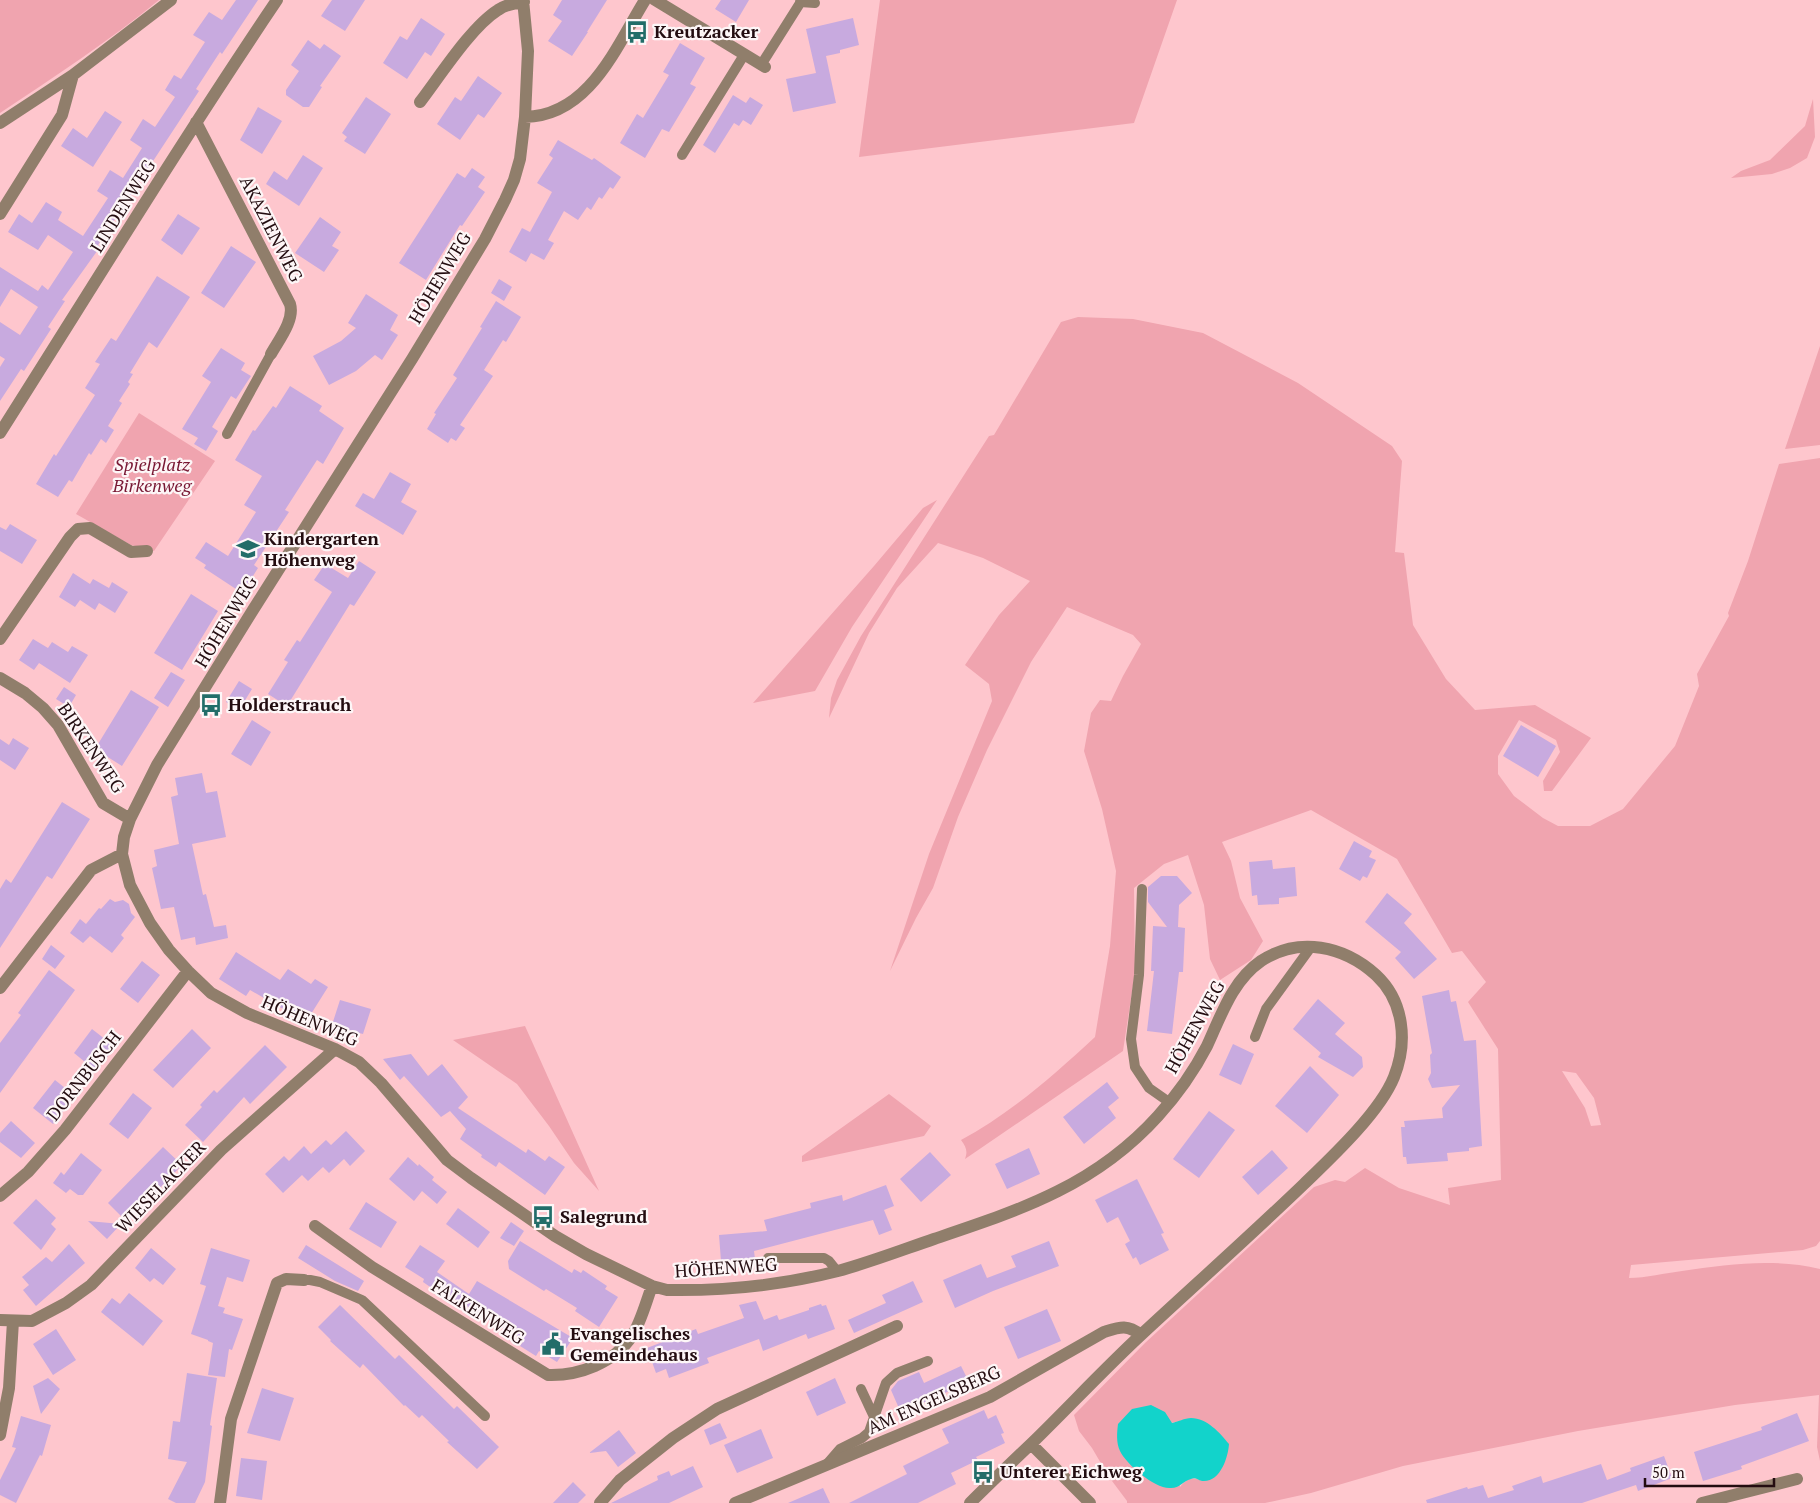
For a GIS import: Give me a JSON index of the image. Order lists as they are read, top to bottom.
{
  "streets": {
    "street": [
      "LINDENWEG",
      "AKAZIENWEG",
      "HÖHENWEG",
      "BIRKENWEG",
      "DORNBUSCH",
      "WIESELACKER",
      "FALKENWEG",
      "AM ENGELSBERG"
    ]
  },
  "crossings": [
    ["LINDENWEG", "AKAZIENWEG"],
    ["HÖHENWEG", "BIRKENWEG"],
    ["HÖHENWEG", "DORNBUSCH"],
    ["HÖHENWEG", "WIESELACKER"],
    ["HÖHENWEG", "FALKENWEG"],
    ["HÖHENWEG", "AM ENGELSBERG"]
  ],
  "parks": ["Spielplatz Birkenweg"],
  "places": {
    "bus stop": [
      "Kreutzacker",
      "Holderstrauch",
      "Salegrund",
      "Unterer Eichweg"
    ],
    "school or university": ["Kindergarten Höhenweg"],
    "public building": ["Evangelisches Gemeindehaus"]
  },
  "scale_bar": "50 m"
}
